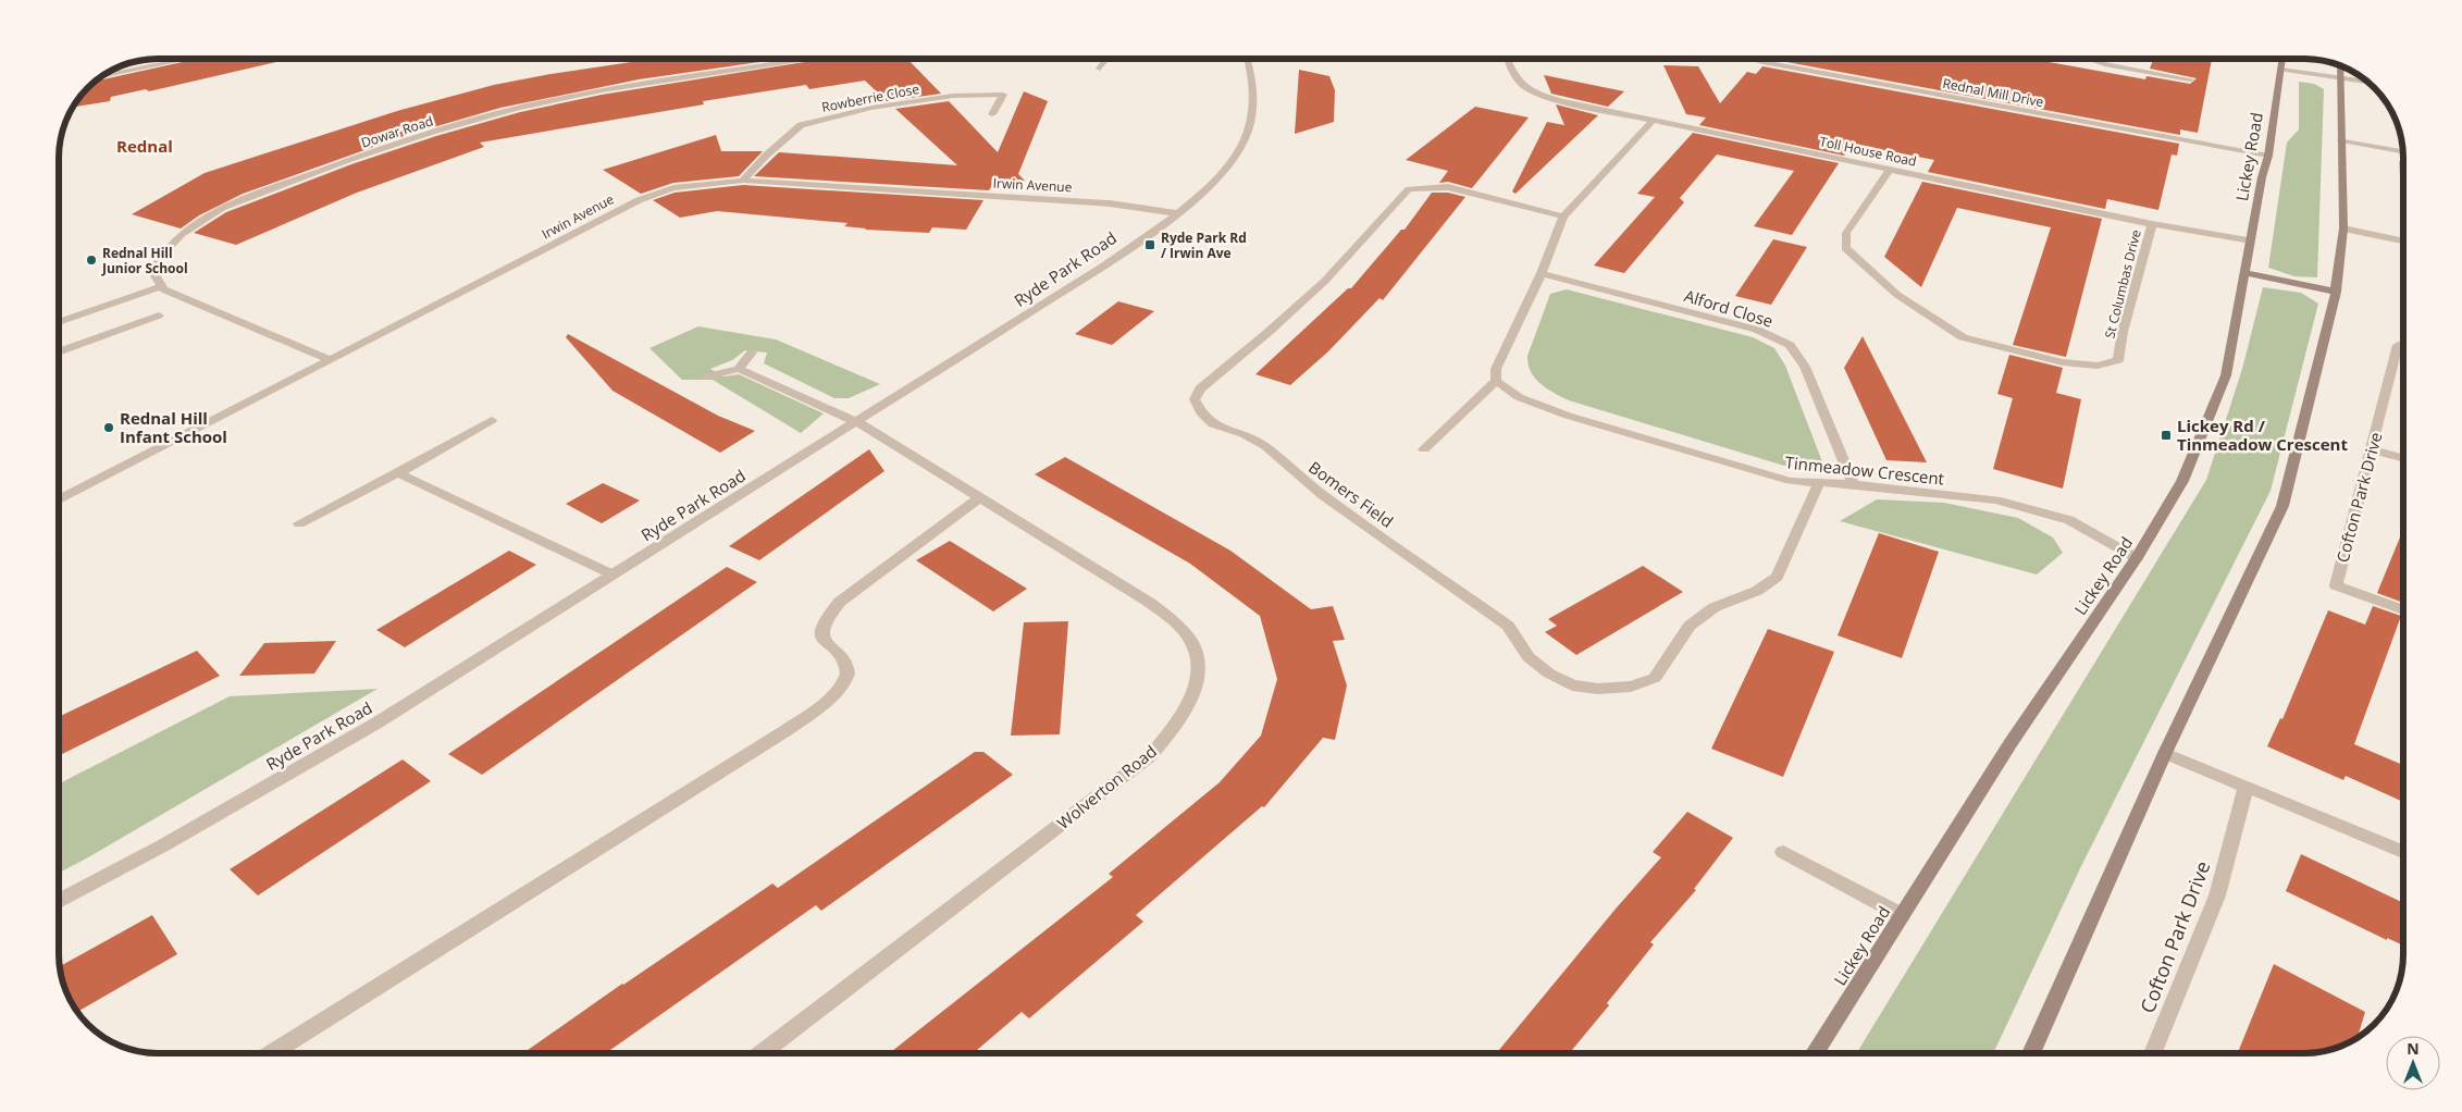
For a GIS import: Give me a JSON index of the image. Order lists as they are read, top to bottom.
{
  "streets": {
    "main road": ["Lickey Road"],
    "street": [
      "Rednal Mill Drive",
      "Rowberrie Close",
      "Dowar Road",
      "Toll House Road",
      "Irwin Avenue",
      "Ryde Park Road",
      "St Columbas Drive",
      "Alford Close",
      "Tinmeadow Crescent",
      "Bomers Field",
      "Cofton Park Drive",
      "Wolverton Road"
    ]
  },
  "crossings": [
    ["Rednal Mill Drive", "Lickey Road"],
    ["Rowberrie Close", "Irwin Avenue"],
    ["Toll House Road", "Lickey Road"],
    ["Toll House Road", "St Columbas Drive"],
    ["Lickey Road", "Tinmeadow Crescent"],
    ["Irwin Avenue", "Ryde Park Road"],
    ["Ryde Park Road", "Wolverton Road"],
    ["Alford Close", "Tinmeadow Crescent"],
    ["Tinmeadow Crescent", "Bomers Field"]
  ],
  "districts": ["Rednal"],
  "places": {
    "transit": ["Ryde Park Rd / Irwin Ave", "Lickey Rd / Tinmeadow Crescent"],
    "other": ["Rednal Hill Junior School", "Rednal Hill Infant School"]
  },
  "north": "top"
}
